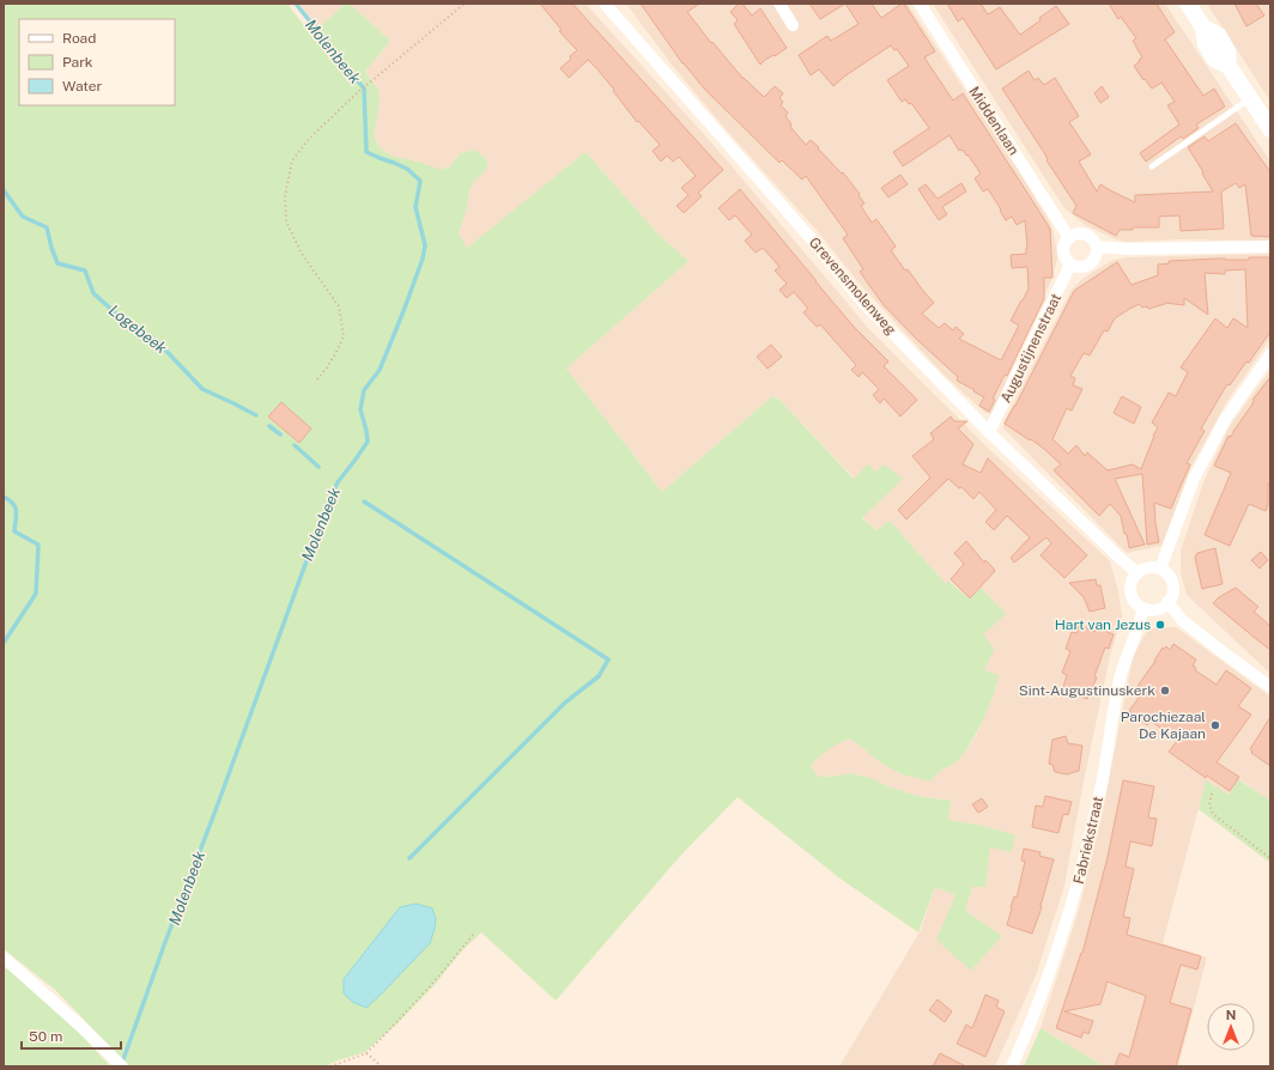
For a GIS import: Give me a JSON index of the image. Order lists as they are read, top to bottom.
{
  "streets": {
    "street": [
      "Middenlaan",
      "Grevensmolenweg",
      "Augustijnenstraat",
      "Fabriekstraat"
    ]
  },
  "crossings": [
    ["Middenlaan", "Augustijnenstraat"],
    ["Grevensmolenweg", "Augustijnenstraat"],
    ["Grevensmolenweg", "Fabriekstraat"]
  ],
  "water": ["Molenbeek", "Logebeek"],
  "places": ["Hart van Jezus", "Sint-Augustinuskerk", "Parochiezaal De Kajaan"],
  "legend": ["Road", "Park", "Water"],
  "scale_bar": "50 m",
  "north": "top"
}
